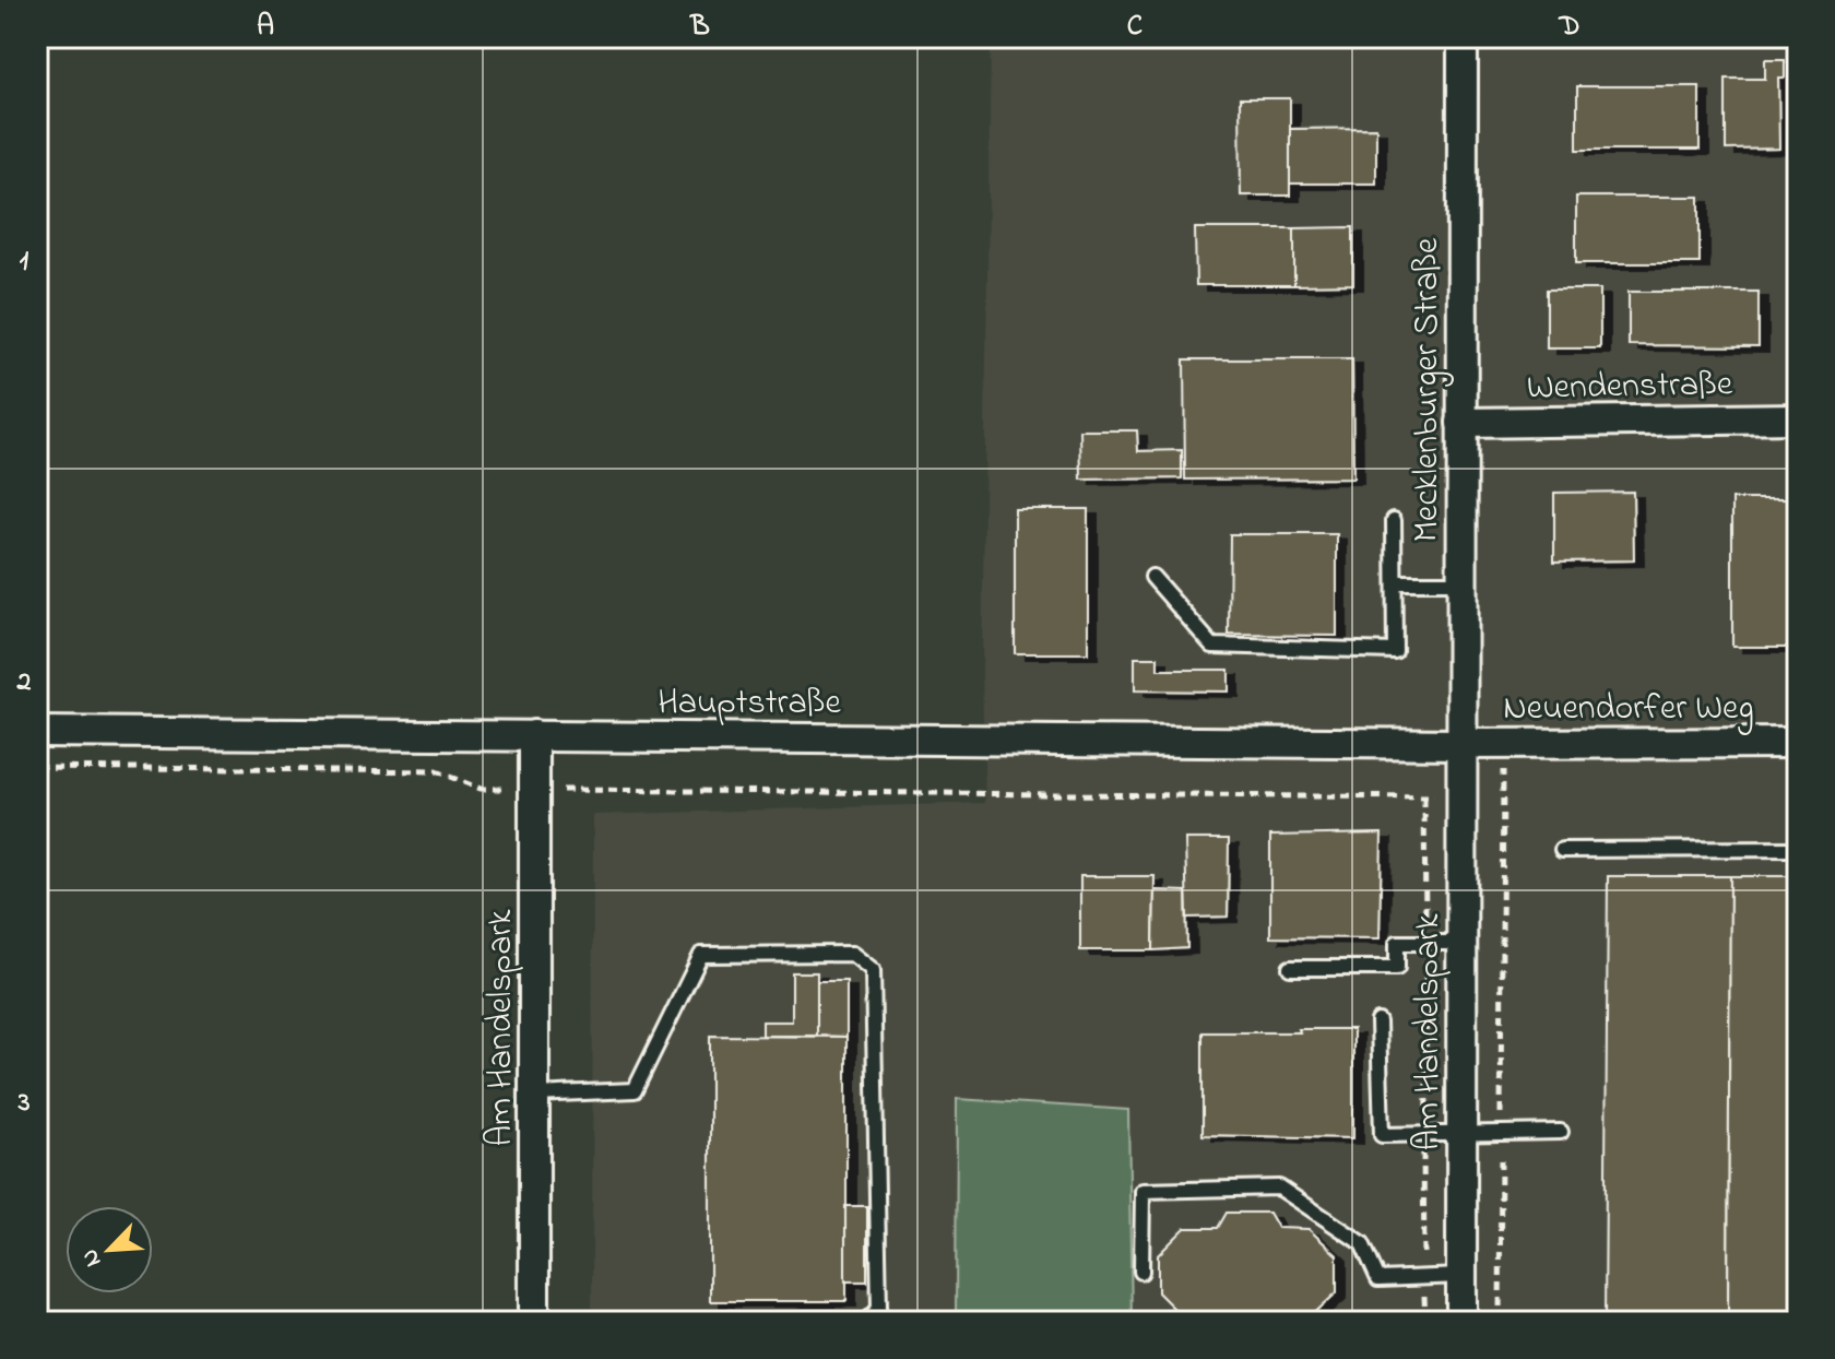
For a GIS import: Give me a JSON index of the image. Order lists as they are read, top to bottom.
{
  "streets": {
    "street": [
      "Wendenstraße",
      "Mecklenburger Straße",
      "Hauptstraße",
      "Neuendorfer Weg",
      "Am Handelspark"
    ]
  },
  "crossings": [
    ["Wendenstraße", "Mecklenburger Straße"],
    ["Mecklenburger Straße", "Hauptstraße"],
    ["Mecklenburger Straße", "Neuendorfer Weg"],
    ["Mecklenburger Straße", "Am Handelspark"],
    ["Hauptstraße", "Neuendorfer Weg"],
    ["Hauptstraße", "Am Handelspark"],
    ["Neuendorfer Weg", "Am Handelspark"]
  ],
  "north": "bottom left",
  "grid": {
    "columns": [
      "A",
      "B",
      "C",
      "D"
    ],
    "rows": ["1", "2", "3"]
  }
}
